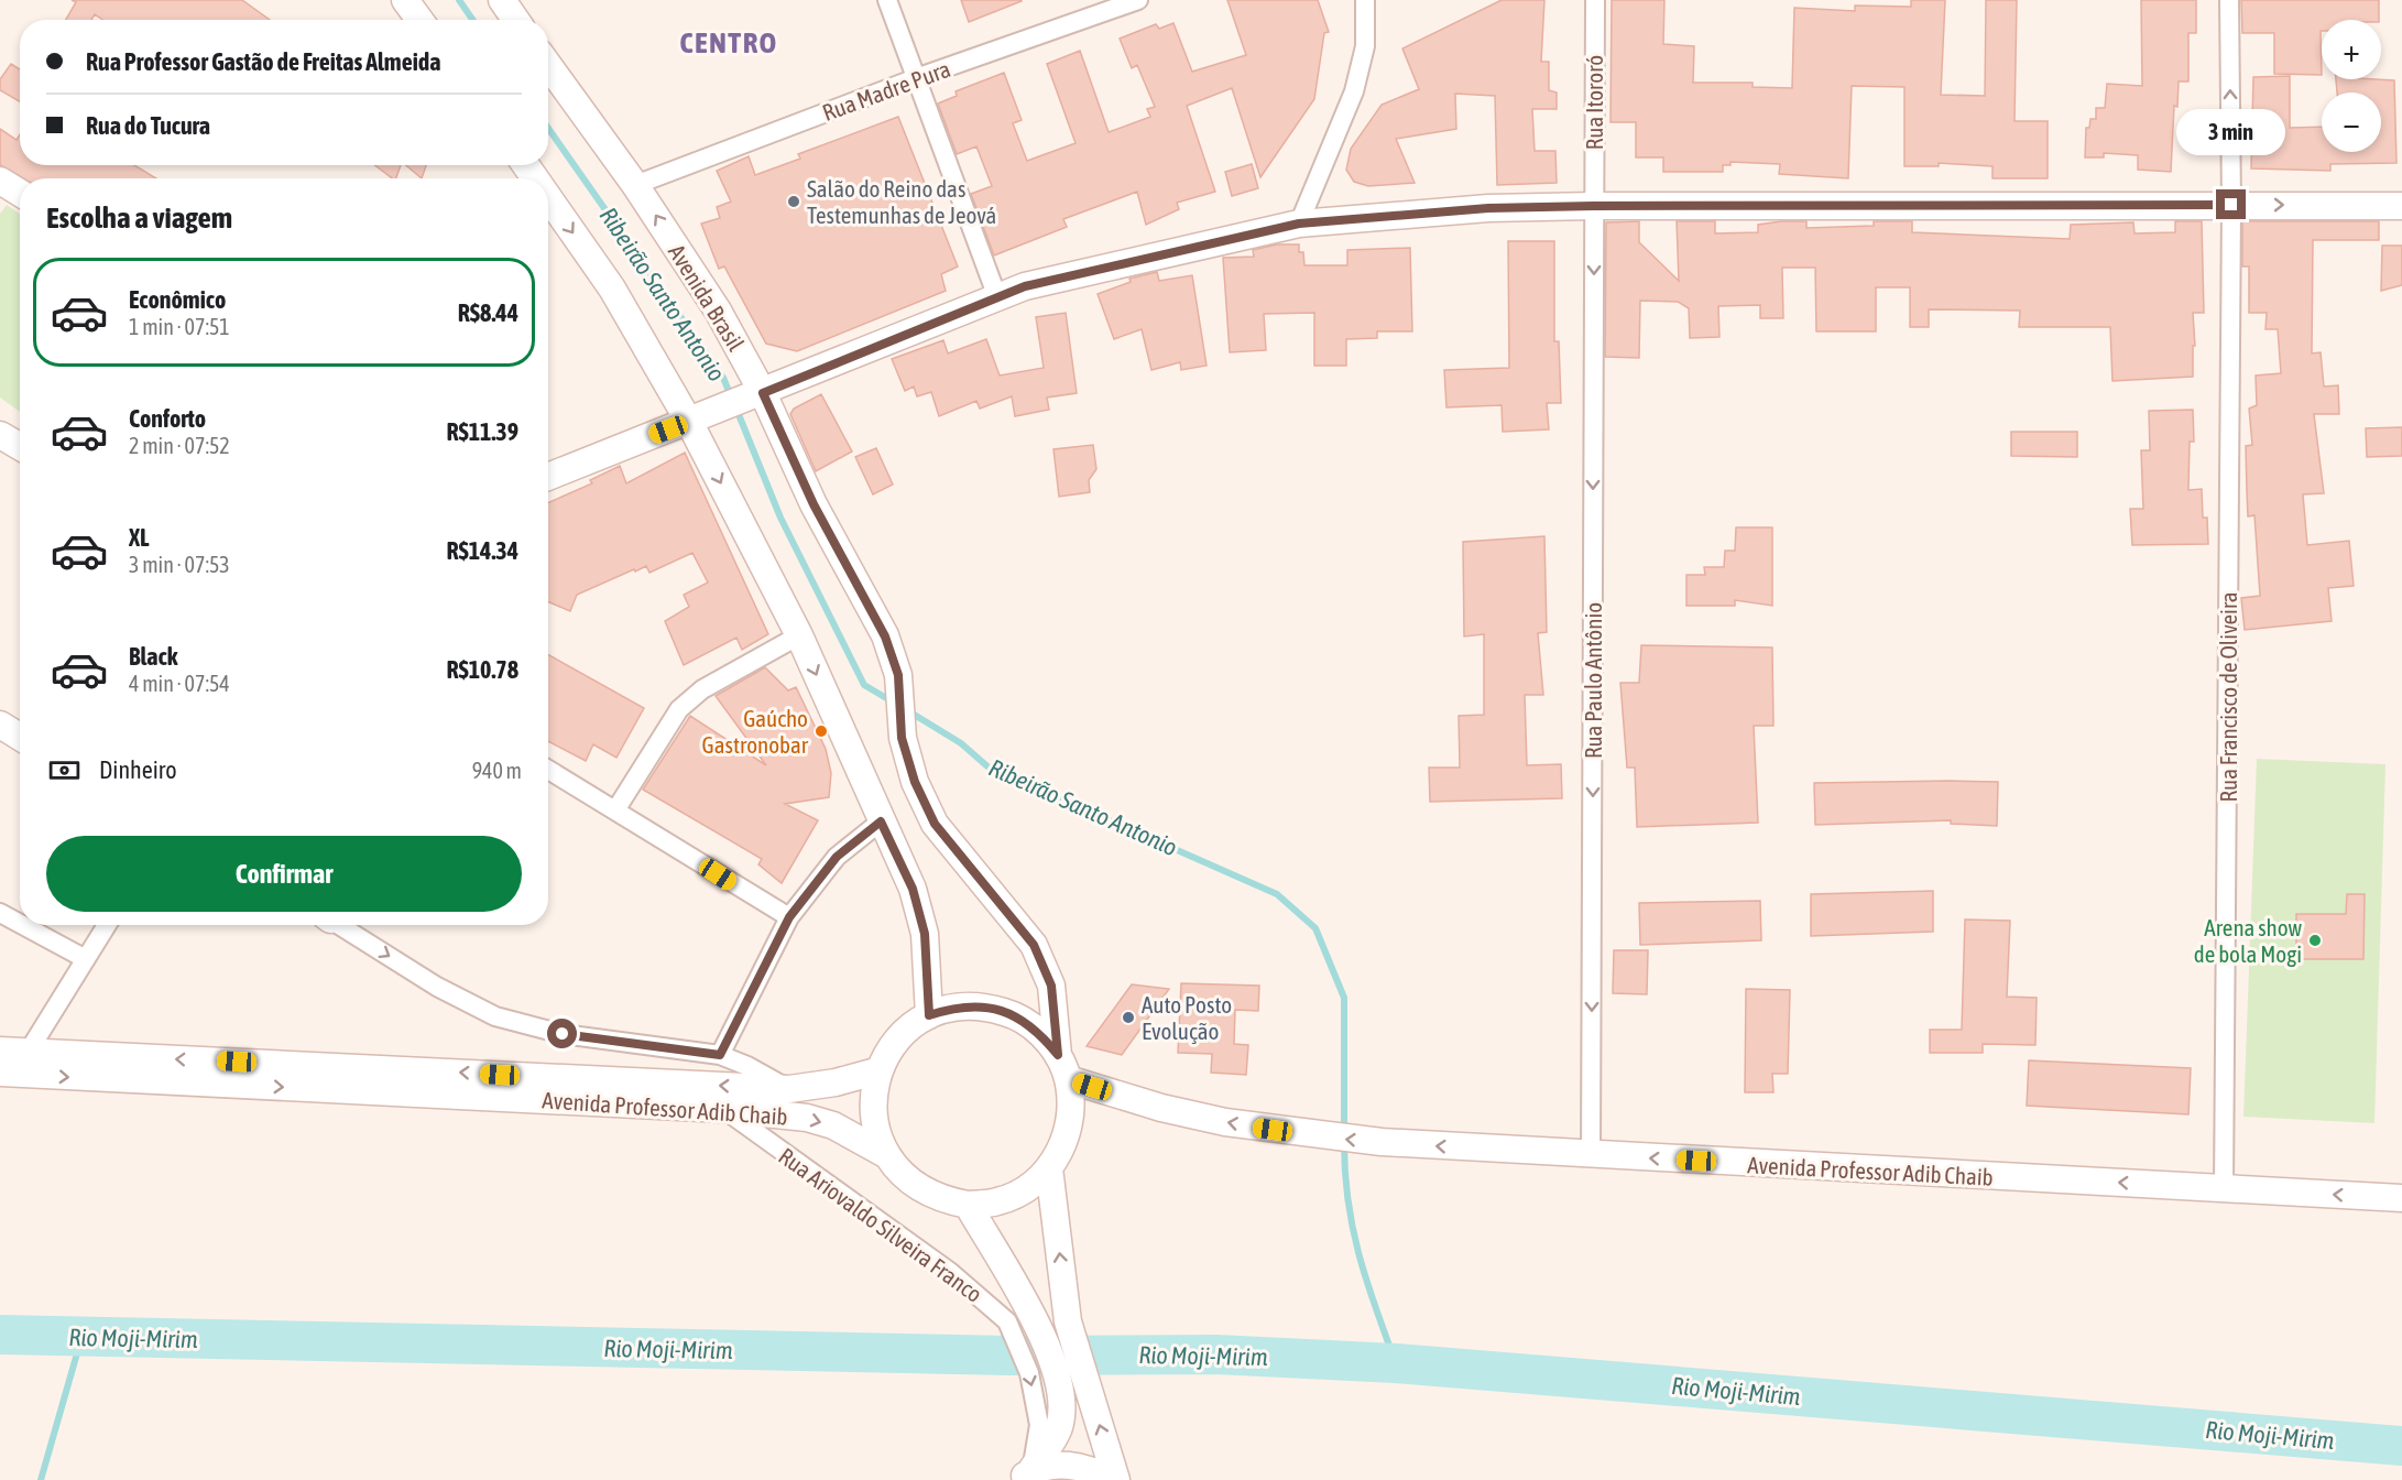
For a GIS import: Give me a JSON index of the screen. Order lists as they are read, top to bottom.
{
  "streets": {
    "main road": ["Avenida Brasil", "Avenida Professor Adib Chaib"],
    "street": [
      "Rua Madre Pura",
      "Rua Itororó",
      "Rua Paulo Antônio",
      "Rua Francisco de Oliveira",
      "Rua Ariovaldo Silveira Franco"
    ]
  },
  "crossings": [
    ["Rua Madre Pura", "Avenida Brasil"],
    ["Rua Itororó", "Rua Paulo Antônio"],
    ["Avenida Brasil", "Avenida Professor Adib Chaib"],
    ["Rua Paulo Antônio", "Avenida Professor Adib Chaib"],
    ["Rua Francisco de Oliveira", "Avenida Professor Adib Chaib"],
    ["Avenida Professor Adib Chaib", "Rua Ariovaldo Silveira Franco"]
  ],
  "one_way": ["Rua Paulo Antônio", "Rua Ariovaldo Silveira Franco"],
  "districts": ["CENTRO"],
  "water": ["Ribeirão Santo Antonio", "Rio Moji-Mirim"],
  "places": [
    "Salão do Reino das Testemunhas de Jeová",
    "Gaúcho Gastronobar",
    "Arena show de bola Mogi",
    "Auto Posto Evolução"
  ],
  "page": {
    "map_buttons": ["+", "−"],
    "banner": ["Rua Professor Gastão de Freitas Almeida", "Rua do Tucura"],
    "bubble": "3 min",
    "heading": "Escolha a viagem",
    "list": [
      {
        "name": "Econômico",
        "note": "1 min · 07:51",
        "value": "R$8.44"
      },
      {
        "name": "Conforto",
        "note": "2 min · 07:52",
        "value": "R$11.39"
      },
      {
        "name": "XL",
        "note": "3 min · 07:53",
        "value": "R$14.34"
      },
      {
        "name": "Black",
        "note": "4 min · 07:54",
        "value": "R$10.78"
      }
    ],
    "pay": ["Dinheiro", "940 m"],
    "buttons": "Confirmar"
  }
}
